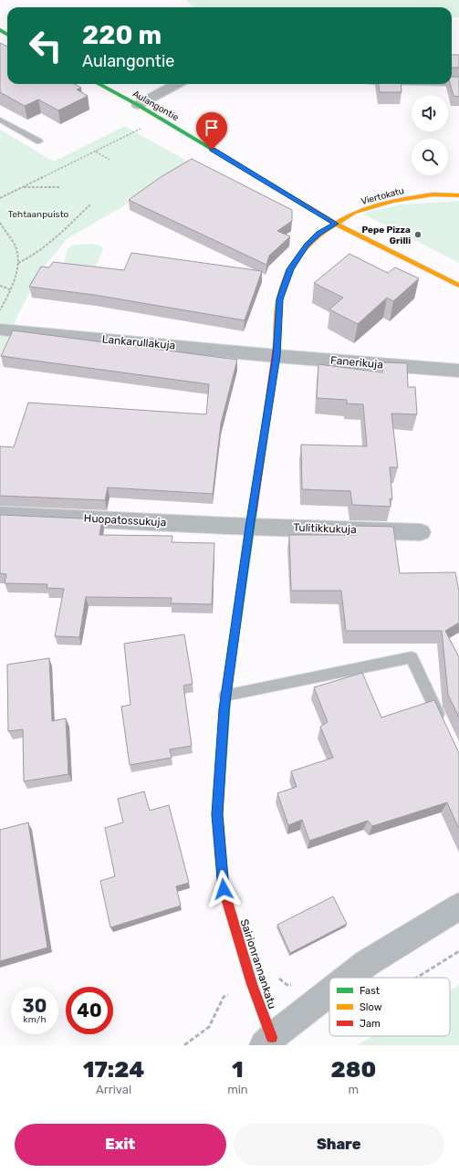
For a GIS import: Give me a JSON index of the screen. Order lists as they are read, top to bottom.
{
  "streets": {
    "street": [
      "Aulangontie",
      "Viertokatu",
      "Lankarullakuja",
      "Fanerikuja",
      "Huopatossukuja",
      "Tulitikkukuja",
      "Sairionrannankatu"
    ]
  },
  "crossings": [
    ["Aulangontie", "Viertokatu"],
    ["Aulangontie", "Sairionrannankatu"],
    ["Viertokatu", "Sairionrannankatu"],
    ["Lankarullakuja", "Fanerikuja"],
    ["Lankarullakuja", "Sairionrannankatu"],
    ["Fanerikuja", "Sairionrannankatu"],
    ["Huopatossukuja", "Tulitikkukuja"],
    ["Huopatossukuja", "Sairionrannankatu"],
    ["Tulitikkukuja", "Sairionrannankatu"]
  ],
  "parks": ["Tehtaanpuisto"],
  "places": ["Pepe Pizza Grilli"],
  "legend": ["Fast", "Slow", "Jam"],
  "page": {
    "turn": ["220 m", "Aulangontie"],
    "speed": "30 km/h",
    "limit": "40",
    "eta": [
      "17:24",
      "Arrival",
      "1",
      "min",
      "280",
      "m"
    ],
    "buttons": ["Exit", "Share"]
  }
}
